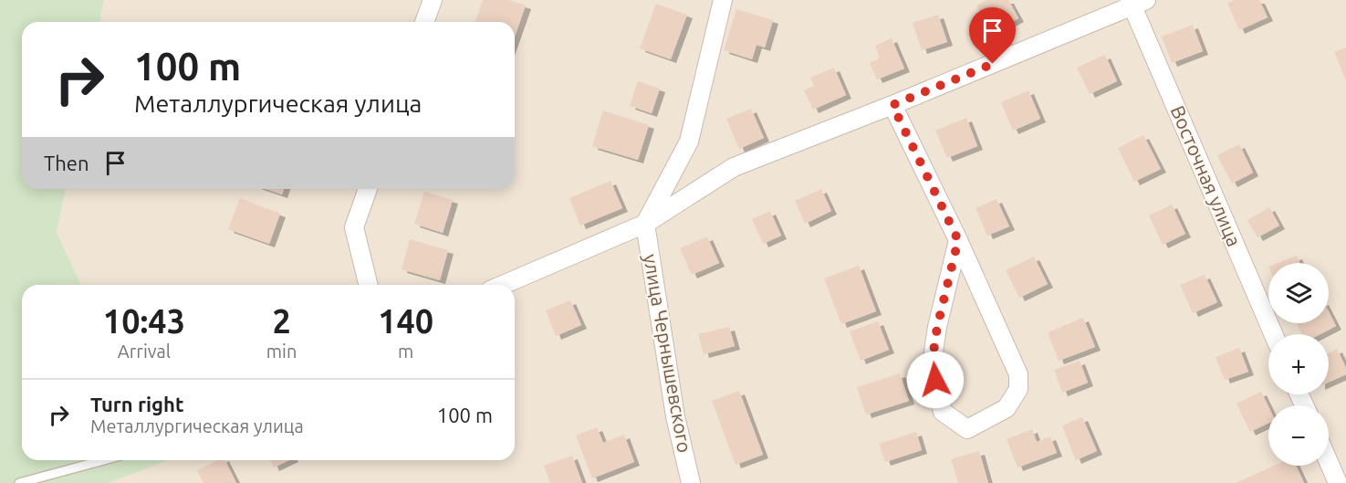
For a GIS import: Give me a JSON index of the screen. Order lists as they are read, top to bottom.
{
  "streets": {
    "street": ["Восточная улица", "улица Чернышевского"]
  },
  "page": {
    "turn": ["100 m", "Металлургическая улица"],
    "then": "Then",
    "map_buttons": ["+", "−"],
    "eta": [
      "10:43",
      "Arrival",
      "2",
      "min",
      "140",
      "m"
    ],
    "list": [
      {
        "name": "Turn right",
        "note": "Металлургическая улица",
        "value": "100 m"
      }
    ]
  }
}
